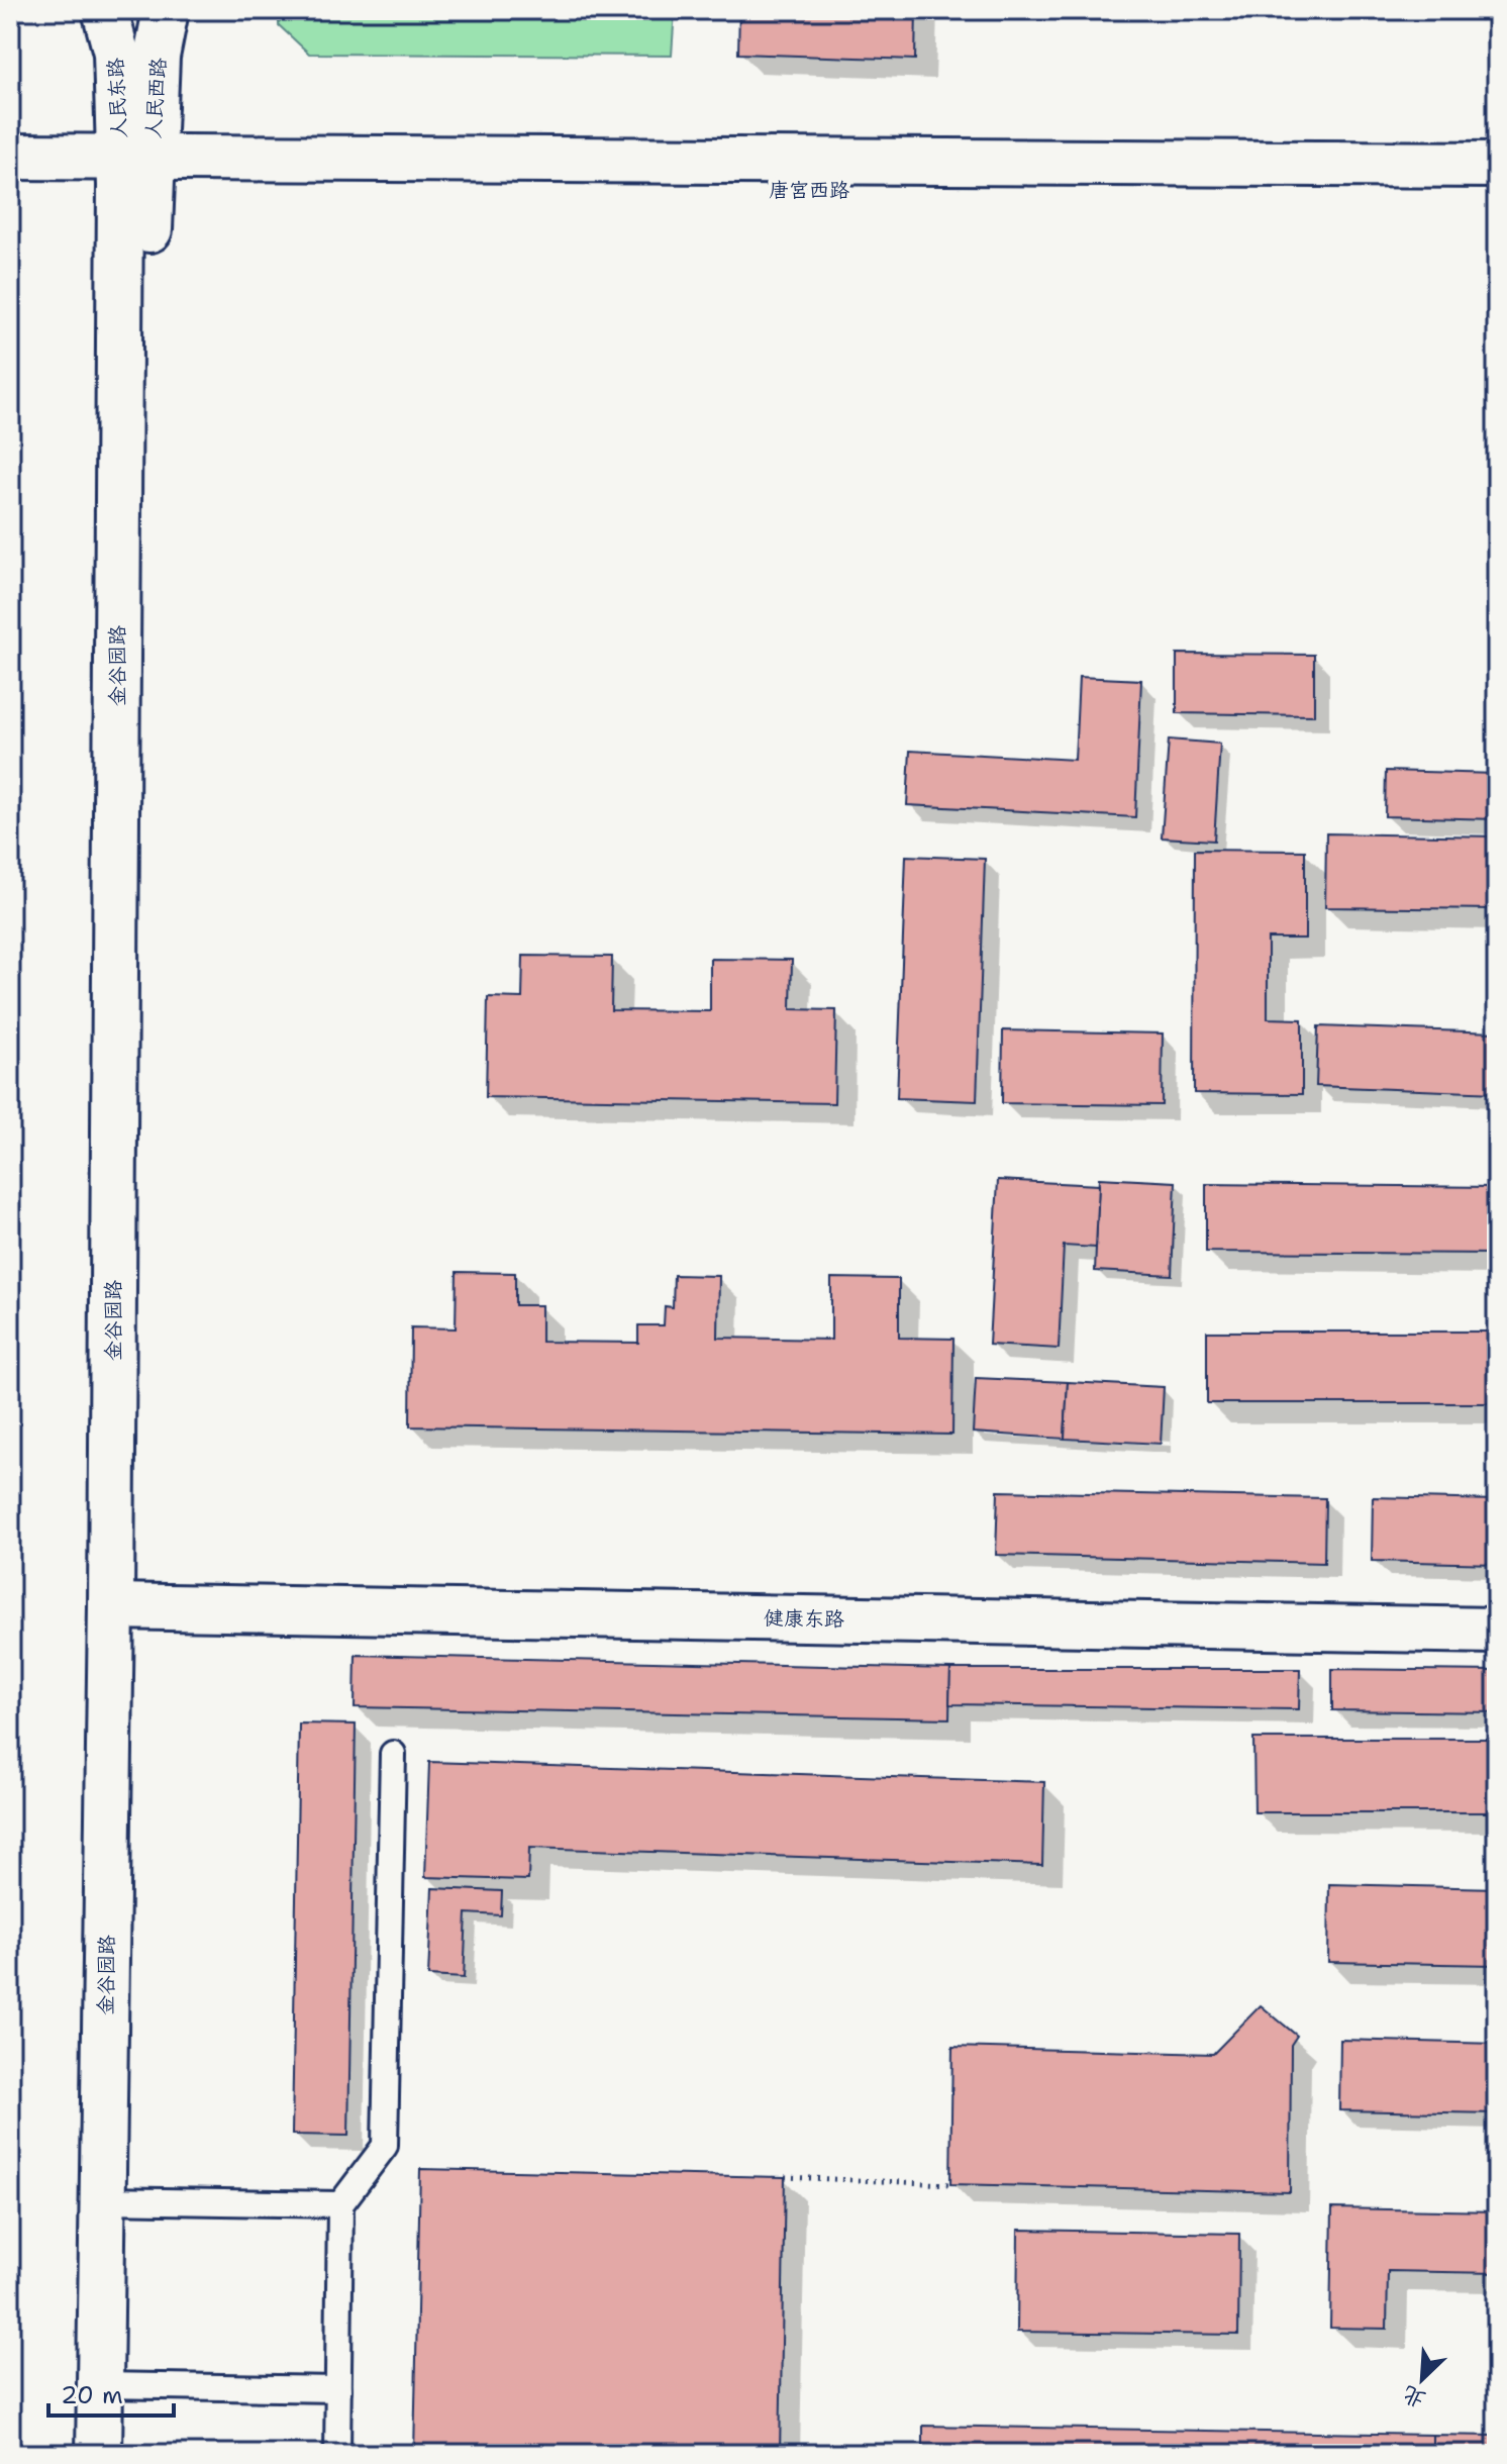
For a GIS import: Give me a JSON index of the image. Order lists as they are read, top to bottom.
{
  "streets": {
    "main road": [
      "人民东路",
      "人民西路",
      "唐宫西路",
      "金谷园路",
      "健康东路"
    ]
  },
  "crossings": [
    ["人民东路", "人民西路"],
    ["人民东路", "唐宫西路"],
    ["人民东路", "金谷园路"],
    ["人民西路", "唐宫西路"],
    ["人民西路", "金谷园路"],
    ["唐宫西路", "金谷园路"],
    ["金谷园路", "健康东路"]
  ],
  "scale_bar": "20 m",
  "north": "bottom left"
}
